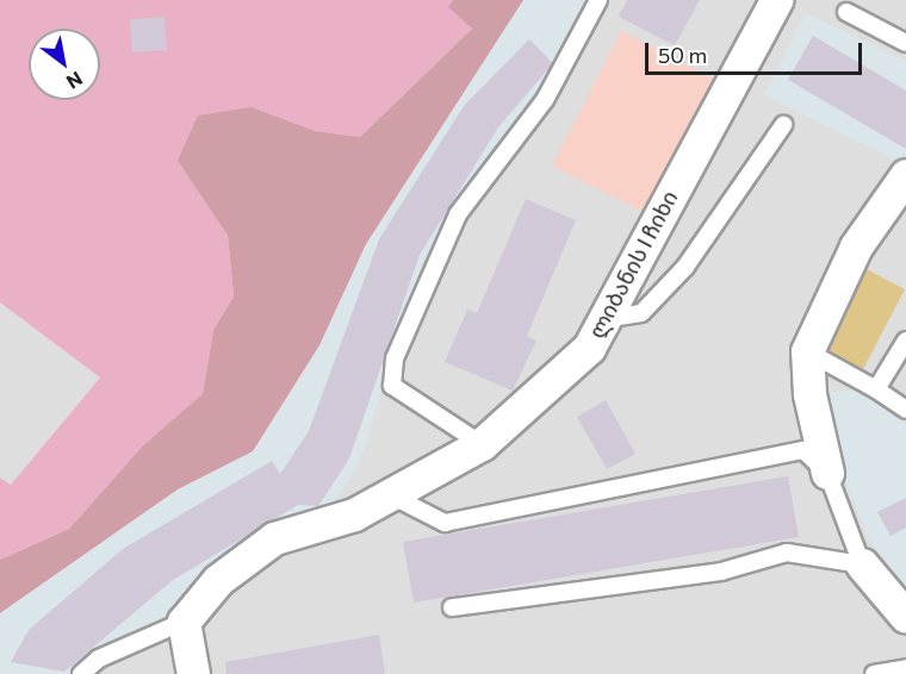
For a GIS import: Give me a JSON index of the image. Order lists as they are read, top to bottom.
{
  "streets": {
    "street": ["ლიბანის I ჩიხი"]
  },
  "scale_bar": "50 m",
  "north": "bottom right"
}
